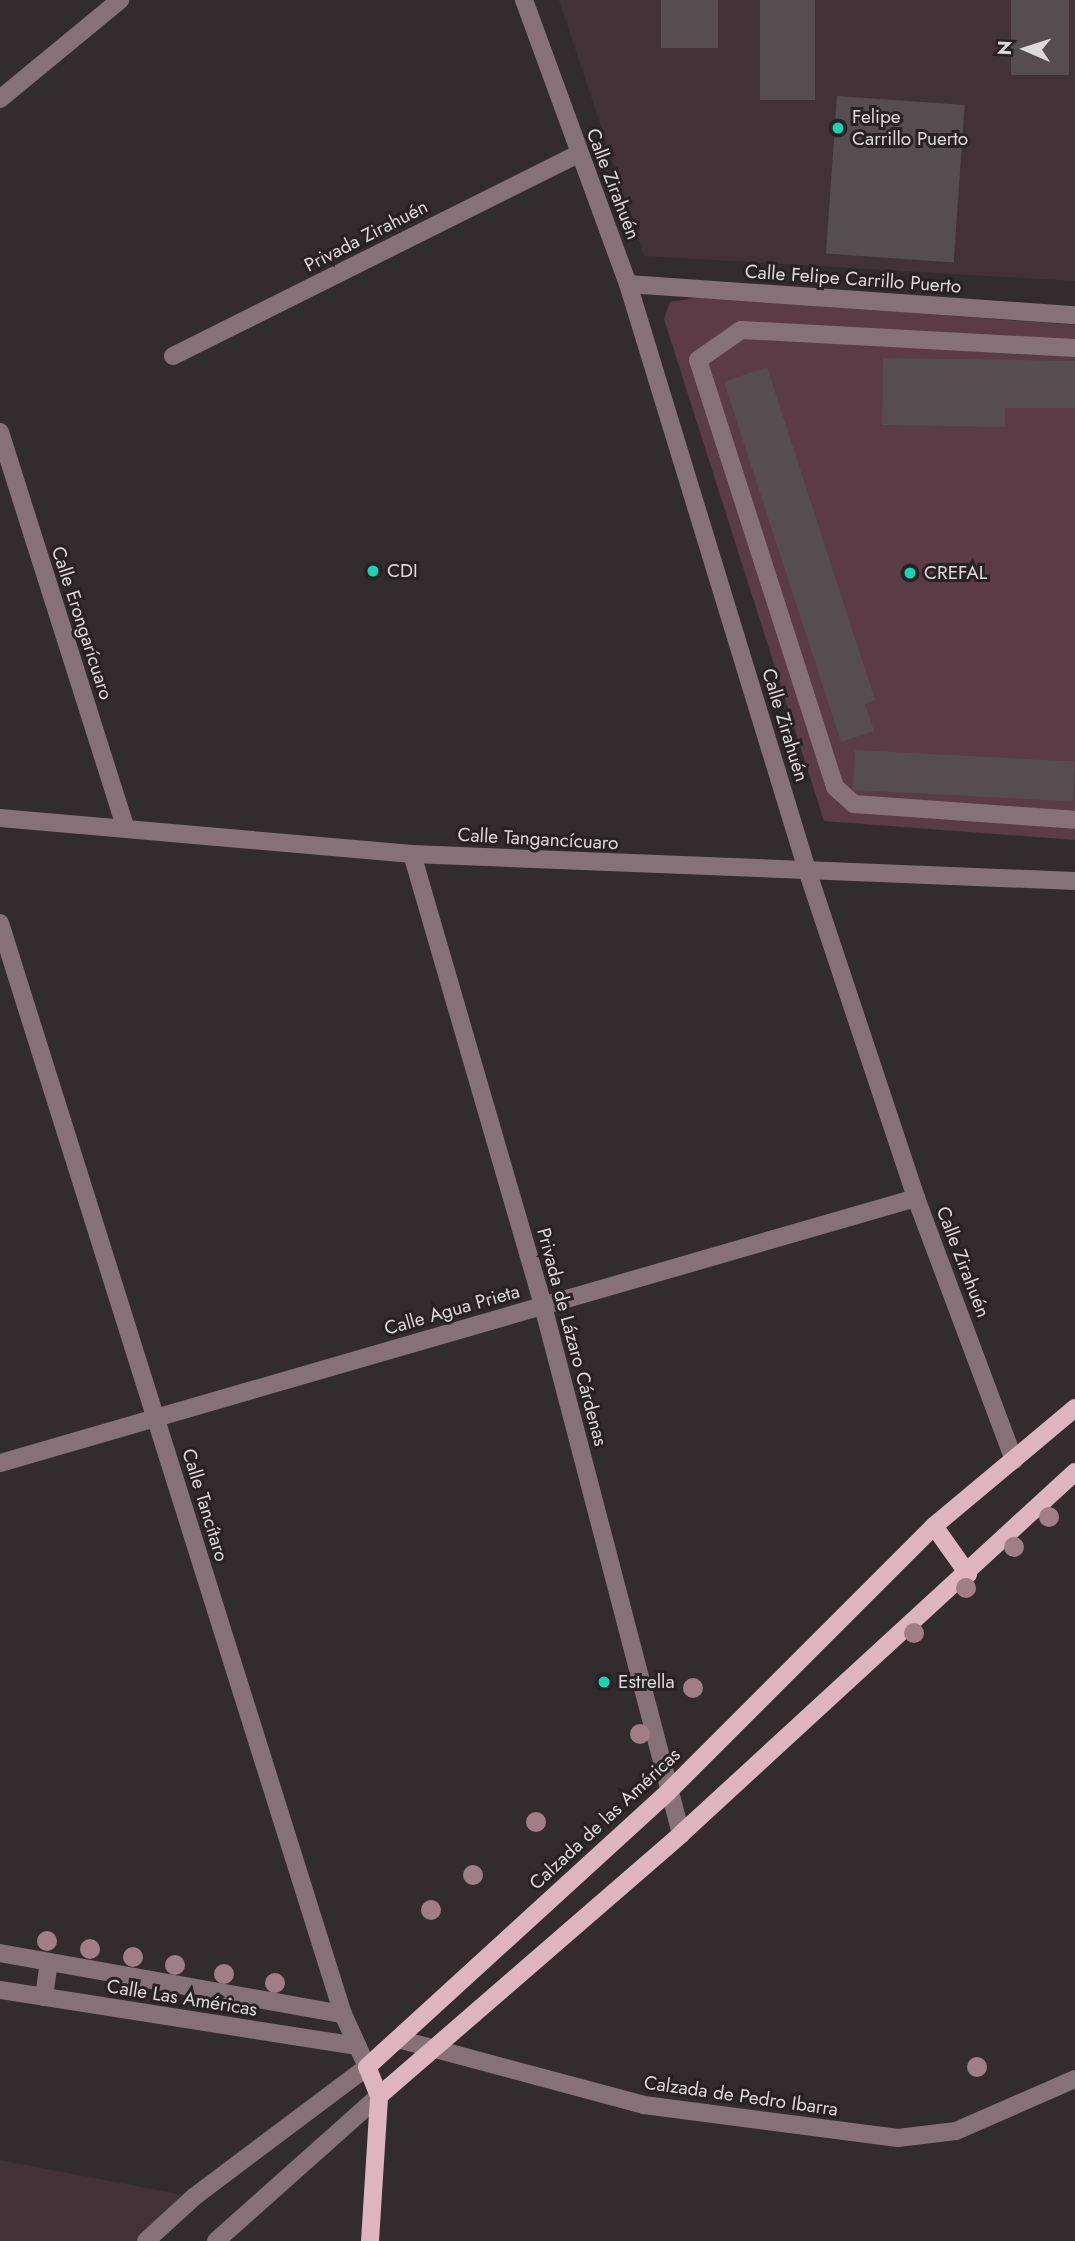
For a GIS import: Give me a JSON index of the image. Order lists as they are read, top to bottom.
{
  "streets": {
    "main road": ["Calle Tancítaro", "Calzada de las Américas"],
    "street": [
      "Calle Zirahuén",
      "Privada Zirahuén",
      "Calle Felipe Carrillo Puerto",
      "Calle Erongarícuaro",
      "Calle Tangancícuaro",
      "Calle Agua Prieta",
      "Privada de Lázaro Cárdenas",
      "Calle Las Américas",
      "Calzada de Pedro Ibarra"
    ]
  },
  "crossings": [
    ["Calle Zirahuén", "Privada Zirahuén"],
    ["Calle Zirahuén", "Calle Felipe Carrillo Puerto"],
    ["Calle Zirahuén", "Calle Tangancícuaro"],
    ["Calle Zirahuén", "Calle Agua Prieta"],
    ["Calle Zirahuén", "Calzada de las Américas"],
    ["Calle Erongarícuaro", "Calle Tangancícuaro"],
    ["Calle Tangancícuaro", "Privada de Lázaro Cárdenas"],
    ["Calle Agua Prieta", "Privada de Lázaro Cárdenas"],
    ["Calle Agua Prieta", "Calle Tancítaro"],
    ["Privada de Lázaro Cárdenas", "Calzada de las Américas"],
    ["Calle Tancítaro", "Calzada de las Américas"],
    ["Calle Tancítaro", "Calle Las Américas"],
    ["Calzada de las Américas", "Calzada de Pedro Ibarra"]
  ],
  "places": [
    "Felipe Carrillo Puerto",
    "CDI",
    "CREFAL",
    "Estrella"
  ],
  "north": "left"
}
